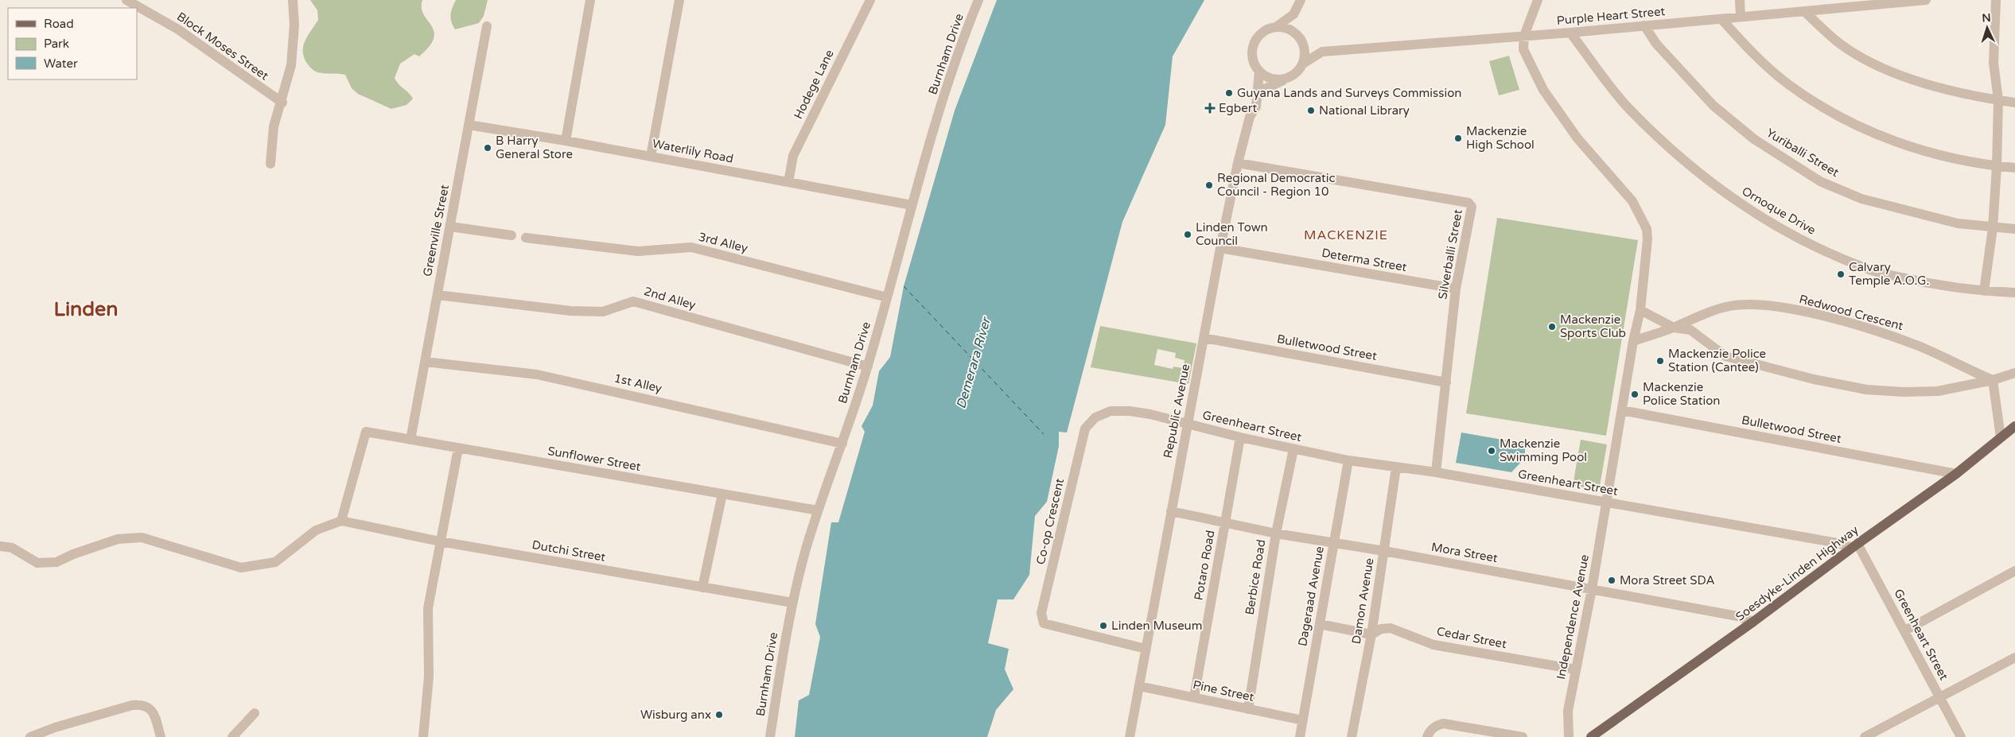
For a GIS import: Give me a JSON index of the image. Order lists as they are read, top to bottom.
{
  "streets": {
    "main road": ["Soesdyke-Linden Highway"],
    "street": [
      "Purple Heart Street",
      "Block Moses Street",
      "Burnham Drive",
      "Hodege Lane",
      "Waterlily Road",
      "Yuriballi Street",
      "Ornoque Drive",
      "Greenville Street",
      "3rd Alley",
      "Silverballi Street",
      "Determa Street",
      "2nd Alley",
      "Redwood Crescent",
      "Bulletwood Street",
      "1st Alley",
      "Republic Avenue",
      "Greenheart Street",
      "Sunflower Street",
      "Co-op Crescent",
      "Dutchi Street",
      "Mora Street",
      "Potaro Road",
      "Berbice Road",
      "Dageraad Avenue",
      "Damon Avenue",
      "Independence Avenue",
      "Cedar Street",
      "Pine Street"
    ]
  },
  "crossings": [
    ["Purple Heart Street", "Yuriballi Street"],
    ["Purple Heart Street", "Ornoque Drive"],
    ["Purple Heart Street", "Republic Avenue"],
    ["Purple Heart Street", "Independence Avenue"],
    ["Burnham Drive", "Waterlily Road"],
    ["Burnham Drive", "3rd Alley"],
    ["Burnham Drive", "2nd Alley"],
    ["Burnham Drive", "1st Alley"],
    ["Burnham Drive", "Sunflower Street"],
    ["Burnham Drive", "Dutchi Street"],
    ["Hodege Lane", "Waterlily Road"],
    ["Waterlily Road", "Greenville Street"],
    ["Greenville Street", "2nd Alley"],
    ["Greenville Street", "1st Alley"],
    ["Greenville Street", "Sunflower Street"],
    ["Silverballi Street", "Determa Street"],
    ["Silverballi Street", "Bulletwood Street"],
    ["Silverballi Street", "Republic Avenue"],
    ["Silverballi Street", "Greenheart Street"],
    ["Determa Street", "Republic Avenue"],
    ["Redwood Crescent", "Independence Avenue"],
    ["Bulletwood Street", "Republic Avenue"],
    ["Bulletwood Street", "Soesdyke-Linden Highway"],
    ["Bulletwood Street", "Independence Avenue"],
    ["Republic Avenue", "Greenheart Street"],
    ["Republic Avenue", "Co-op Crescent"],
    ["Republic Avenue", "Mora Street"],
    ["Republic Avenue", "Pine Street"],
    ["Greenheart Street", "Co-op Crescent"],
    ["Greenheart Street", "Potaro Road"],
    ["Greenheart Street", "Soesdyke-Linden Highway"],
    ["Greenheart Street", "Berbice Road"],
    ["Greenheart Street", "Dageraad Avenue"],
    ["Greenheart Street", "Damon Avenue"],
    ["Greenheart Street", "Independence Avenue"],
    ["Sunflower Street", "Dutchi Street"],
    ["Mora Street", "Potaro Road"],
    ["Mora Street", "Soesdyke-Linden Highway"],
    ["Mora Street", "Berbice Road"],
    ["Mora Street", "Dageraad Avenue"],
    ["Mora Street", "Damon Avenue"],
    ["Mora Street", "Independence Avenue"],
    ["Potaro Road", "Pine Street"],
    ["Berbice Road", "Pine Street"],
    ["Dageraad Avenue", "Pine Street"],
    ["Damon Avenue", "Cedar Street"],
    ["Independence Avenue", "Cedar Street"]
  ],
  "districts": ["MACKENZIE", "Linden"],
  "water": ["Demerara River"],
  "places": {
    "other": [
      "Guyana Lands and Surveys Commission",
      "National Library",
      "Mackenzie High School",
      "B Harry General Store",
      "Regional Democratic Council - Region 10",
      "Linden Town Council",
      "Calvary Temple A.O.G.",
      "Mackenzie Sports Club",
      "Mackenzie Police Station (Cantee)",
      "Mackenzie Police Station",
      "Mackenzie Swimming Pool",
      "Mora Street SDA",
      "Linden Museum",
      "Wisburg anx"
    ],
    "health": ["Egbert"]
  },
  "legend": ["Road", "Park", "Water"],
  "north": "top"
}
